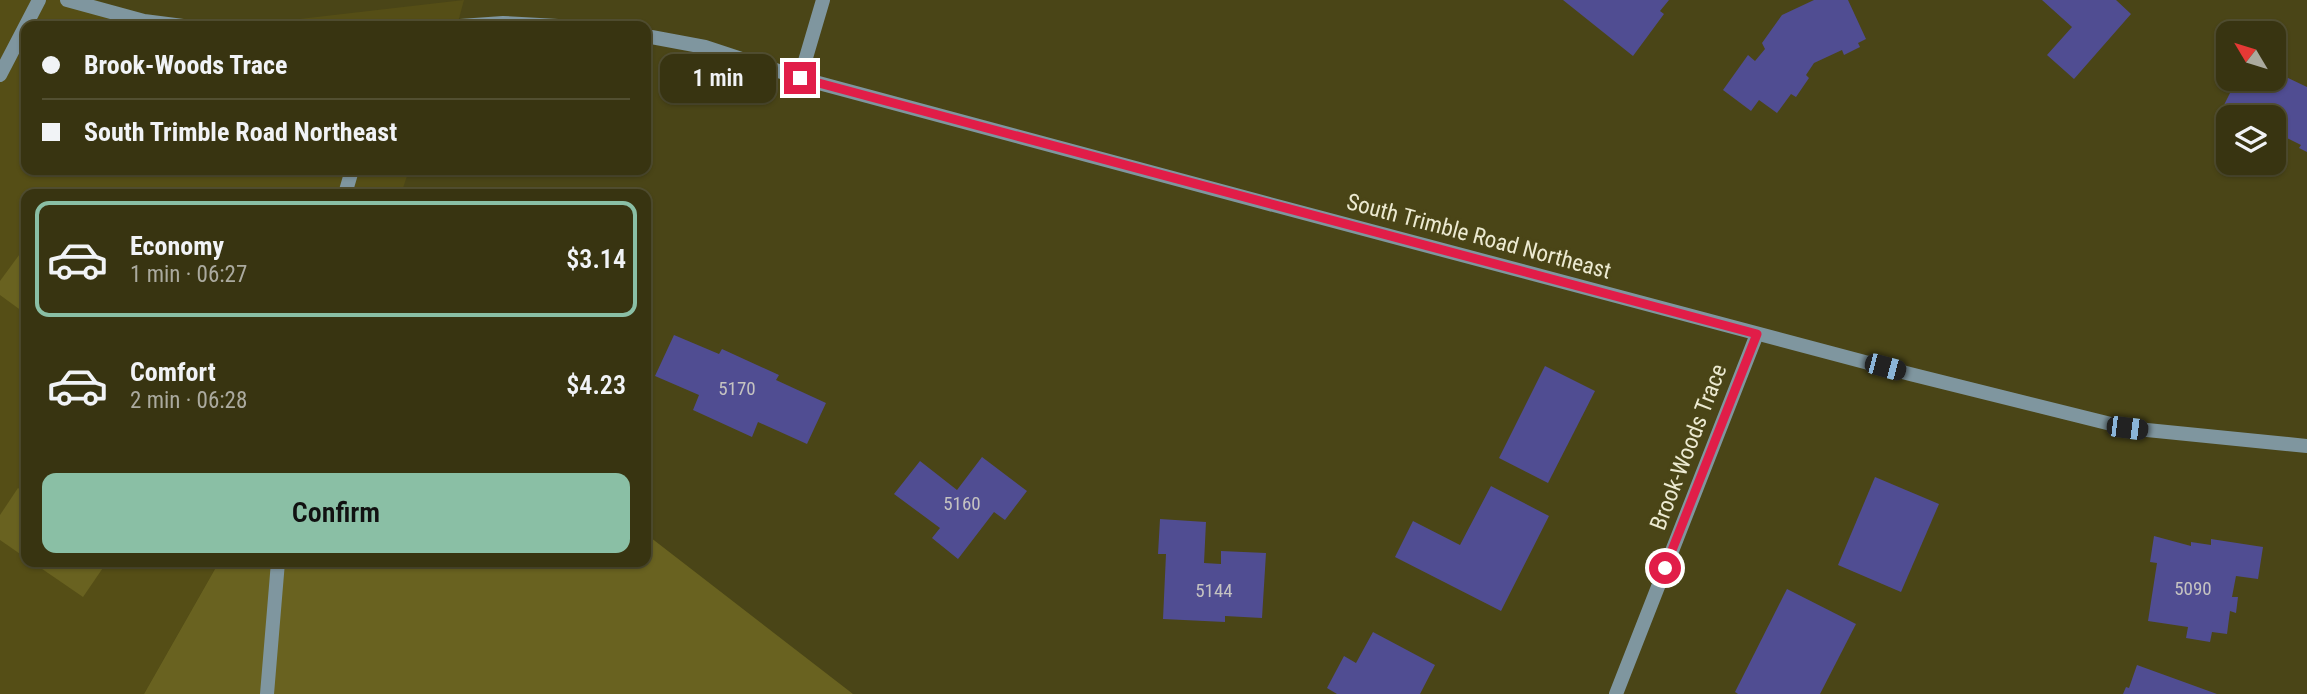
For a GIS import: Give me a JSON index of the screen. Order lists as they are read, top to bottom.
{
  "streets": {
    "street": ["South Trimble Road Northeast", "Brook-Woods Trace"]
  },
  "crossings": [
    ["South Trimble Road Northeast", "Brook-Woods Trace"]
  ],
  "house_numbers": [
    "5170",
    "5160",
    "5090",
    "5144"
  ],
  "north": "top left",
  "page": {
    "banner": ["Brook-Woods Trace", "South Trimble Road Northeast"],
    "bubble": "1 min",
    "list": [
      {
        "name": "Economy",
        "note": "1 min · 06:27",
        "value": "$3.14"
      },
      {
        "name": "Comfort",
        "note": "2 min · 06:28",
        "value": "$4.23"
      }
    ],
    "buttons": "Confirm"
  }
}
